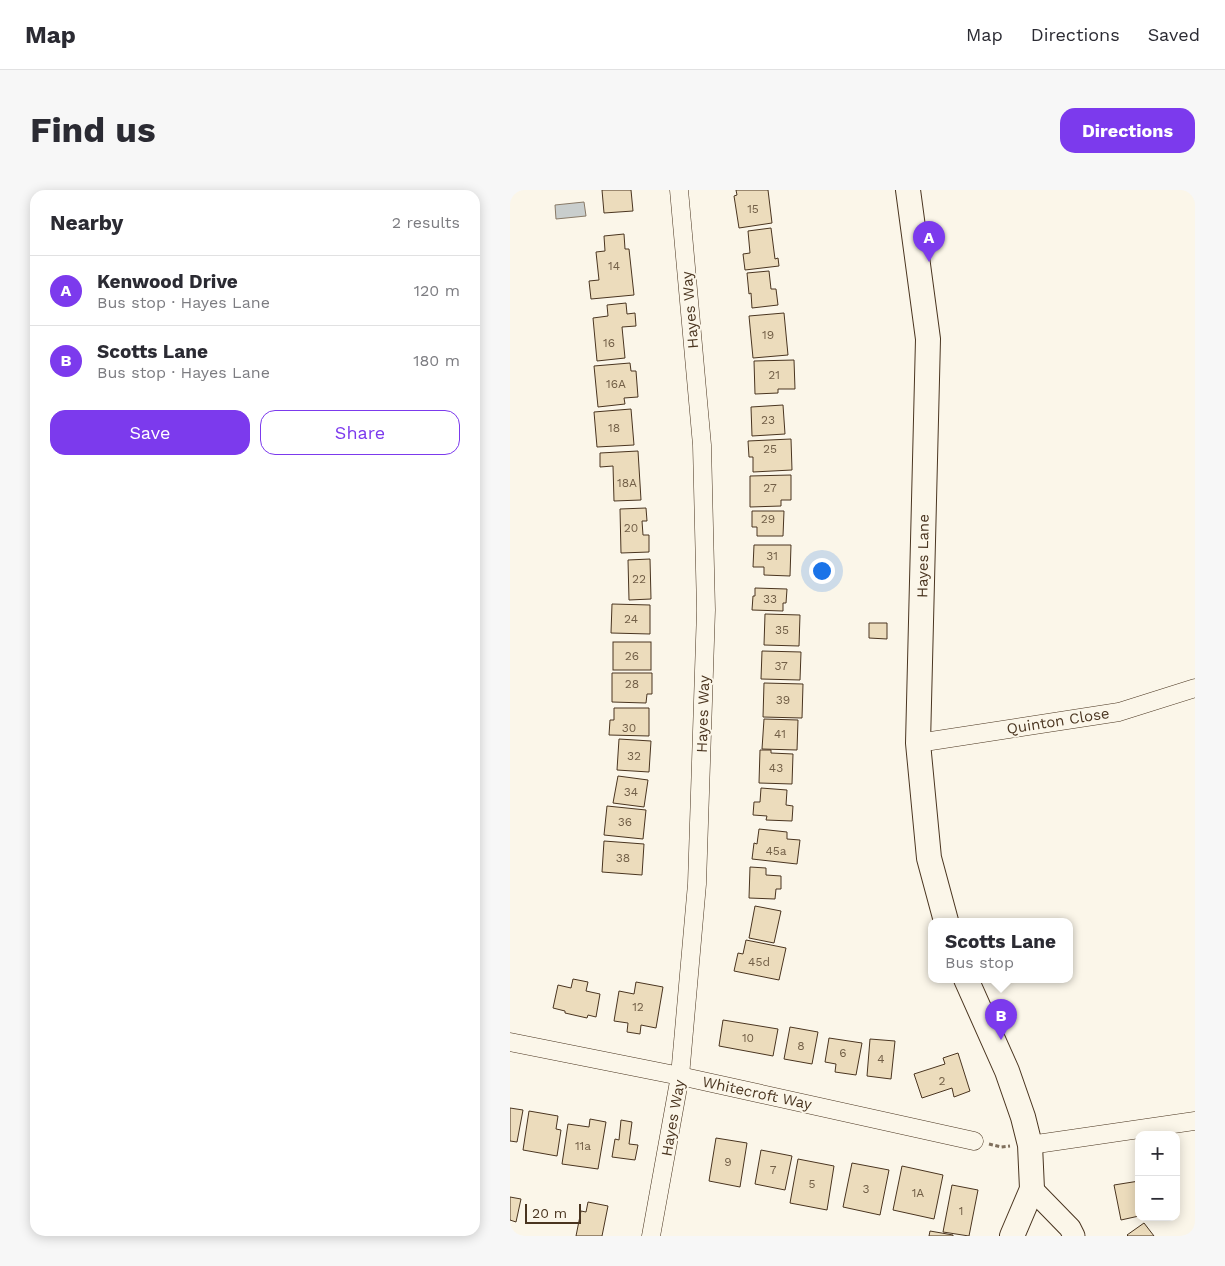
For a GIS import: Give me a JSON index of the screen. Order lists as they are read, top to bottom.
{
  "streets": {
    "main road": ["Hayes Lane"],
    "street": ["Hayes Way", "Quinton Close", "Whitecroft Way"]
  },
  "crossings": [
    ["Hayes Way", "Whitecroft Way"],
    ["Hayes Lane", "Quinton Close"]
  ],
  "house_numbers": [
    "15",
    "14",
    "19",
    "16",
    "21",
    "16A",
    "23",
    "18",
    "25",
    "18A",
    "27",
    "29",
    "20",
    "31",
    "22",
    "33",
    "24",
    "35",
    "26",
    "37",
    "28",
    "39",
    "30",
    "41",
    "32",
    "43",
    "34",
    "36",
    "45a",
    "38",
    "45d",
    "12",
    "10",
    "8",
    "6",
    "4",
    "2",
    "11a",
    "9",
    "7",
    "5",
    "3",
    "1A",
    "1"
  ],
  "scale_bar": "20 m",
  "page": {
    "header": "Map",
    "nav": ["Map", "Directions", "Saved"],
    "buttons": [
      "Directions",
      ["Save", "Share"]
    ],
    "title": "Find us",
    "heading": ["Nearby", "2 results"],
    "pins": ["A", "B"],
    "list": [
      {
        "mark": "A",
        "name": "Kenwood Drive",
        "note": "Bus stop · Hayes Lane",
        "value": "120 m"
      },
      {
        "mark": "B",
        "name": "Scotts Lane",
        "note": "Bus stop · Hayes Lane",
        "value": "180 m"
      }
    ],
    "popup": ["Scotts Lane", "Bus stop"],
    "map_buttons": ["+", "−"],
    "scale": "20 m"
  }
}
